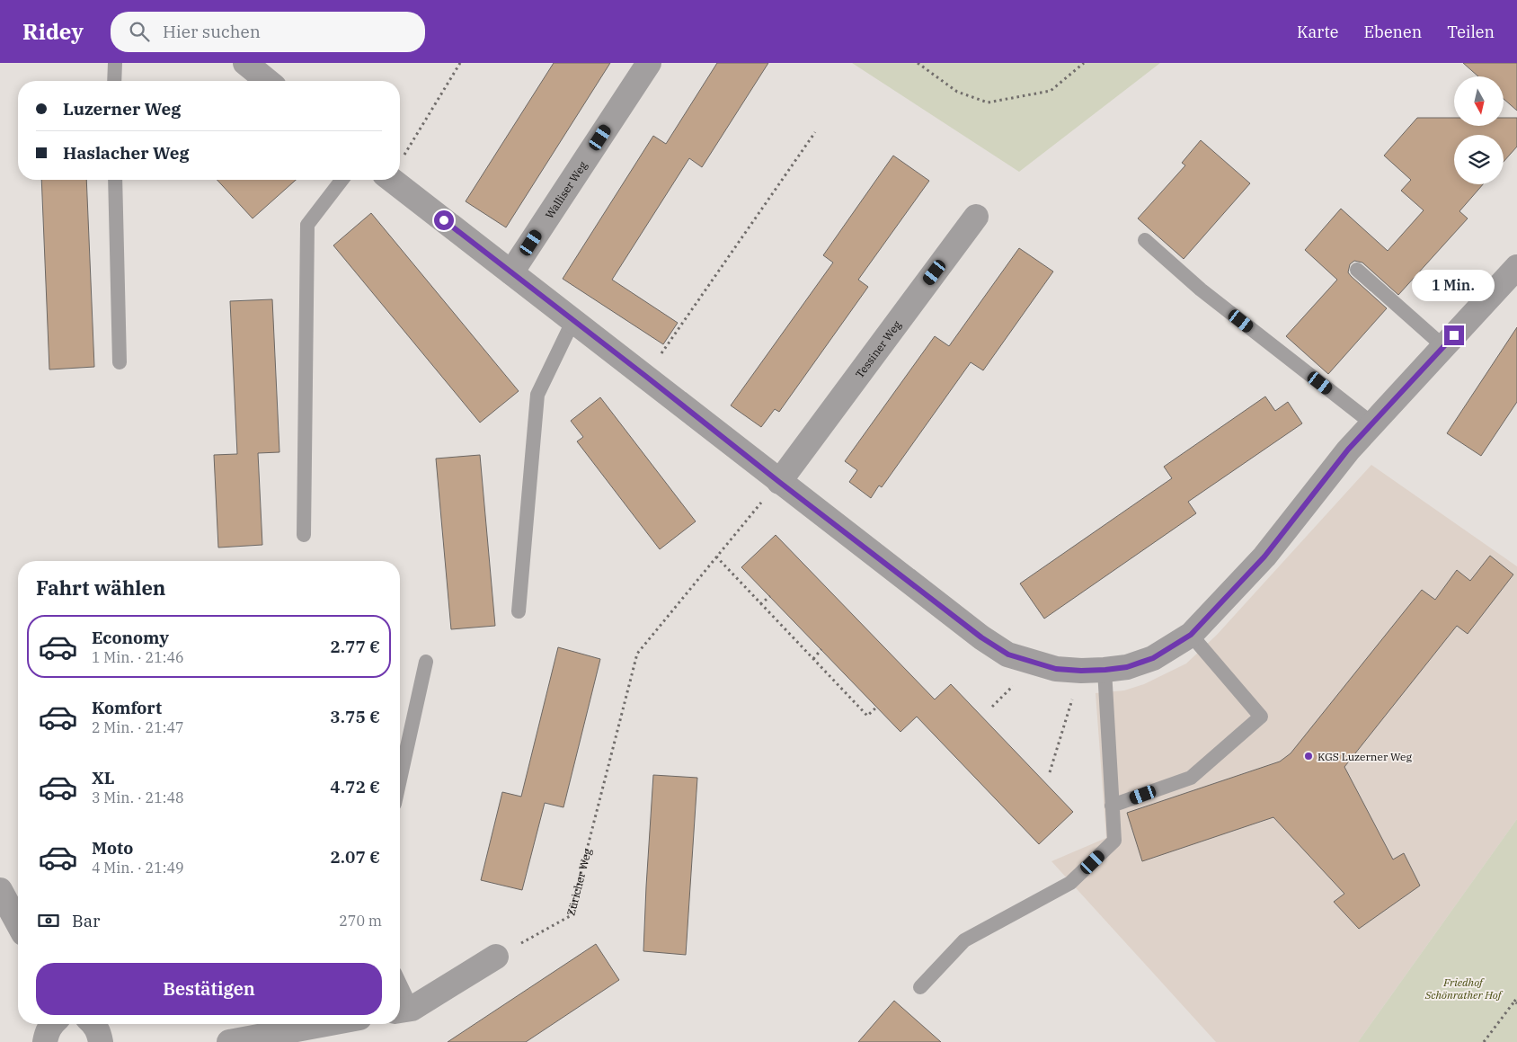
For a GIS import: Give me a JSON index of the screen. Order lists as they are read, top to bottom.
{
  "streets": {
    "street": ["Walliser Weg", "Tessiner Weg"],
    "path": ["Züricher Weg"]
  },
  "parks": ["Friedhof Schönrather Hof"],
  "places": ["KGS Luzerner Weg"],
  "north": "bottom",
  "page": {
    "header": "Ridey",
    "search": "Hier suchen",
    "nav": ["Karte", "Ebenen", "Teilen"],
    "banner": ["Luzerner Weg", "Haslacher Weg"],
    "bubble": "1 Min.",
    "heading": "Fahrt wählen",
    "list": [
      {
        "name": "Economy",
        "note": "1 Min. · 21:46",
        "value": "2.77 €"
      },
      {
        "name": "Komfort",
        "note": "2 Min. · 21:47",
        "value": "3.75 €"
      },
      {
        "name": "XL",
        "note": "3 Min. · 21:48",
        "value": "4.72 €"
      },
      {
        "name": "Moto",
        "note": "4 Min. · 21:49",
        "value": "2.07 €"
      }
    ],
    "pay": ["Bar", "270 m"],
    "buttons": "Bestätigen"
  }
}
